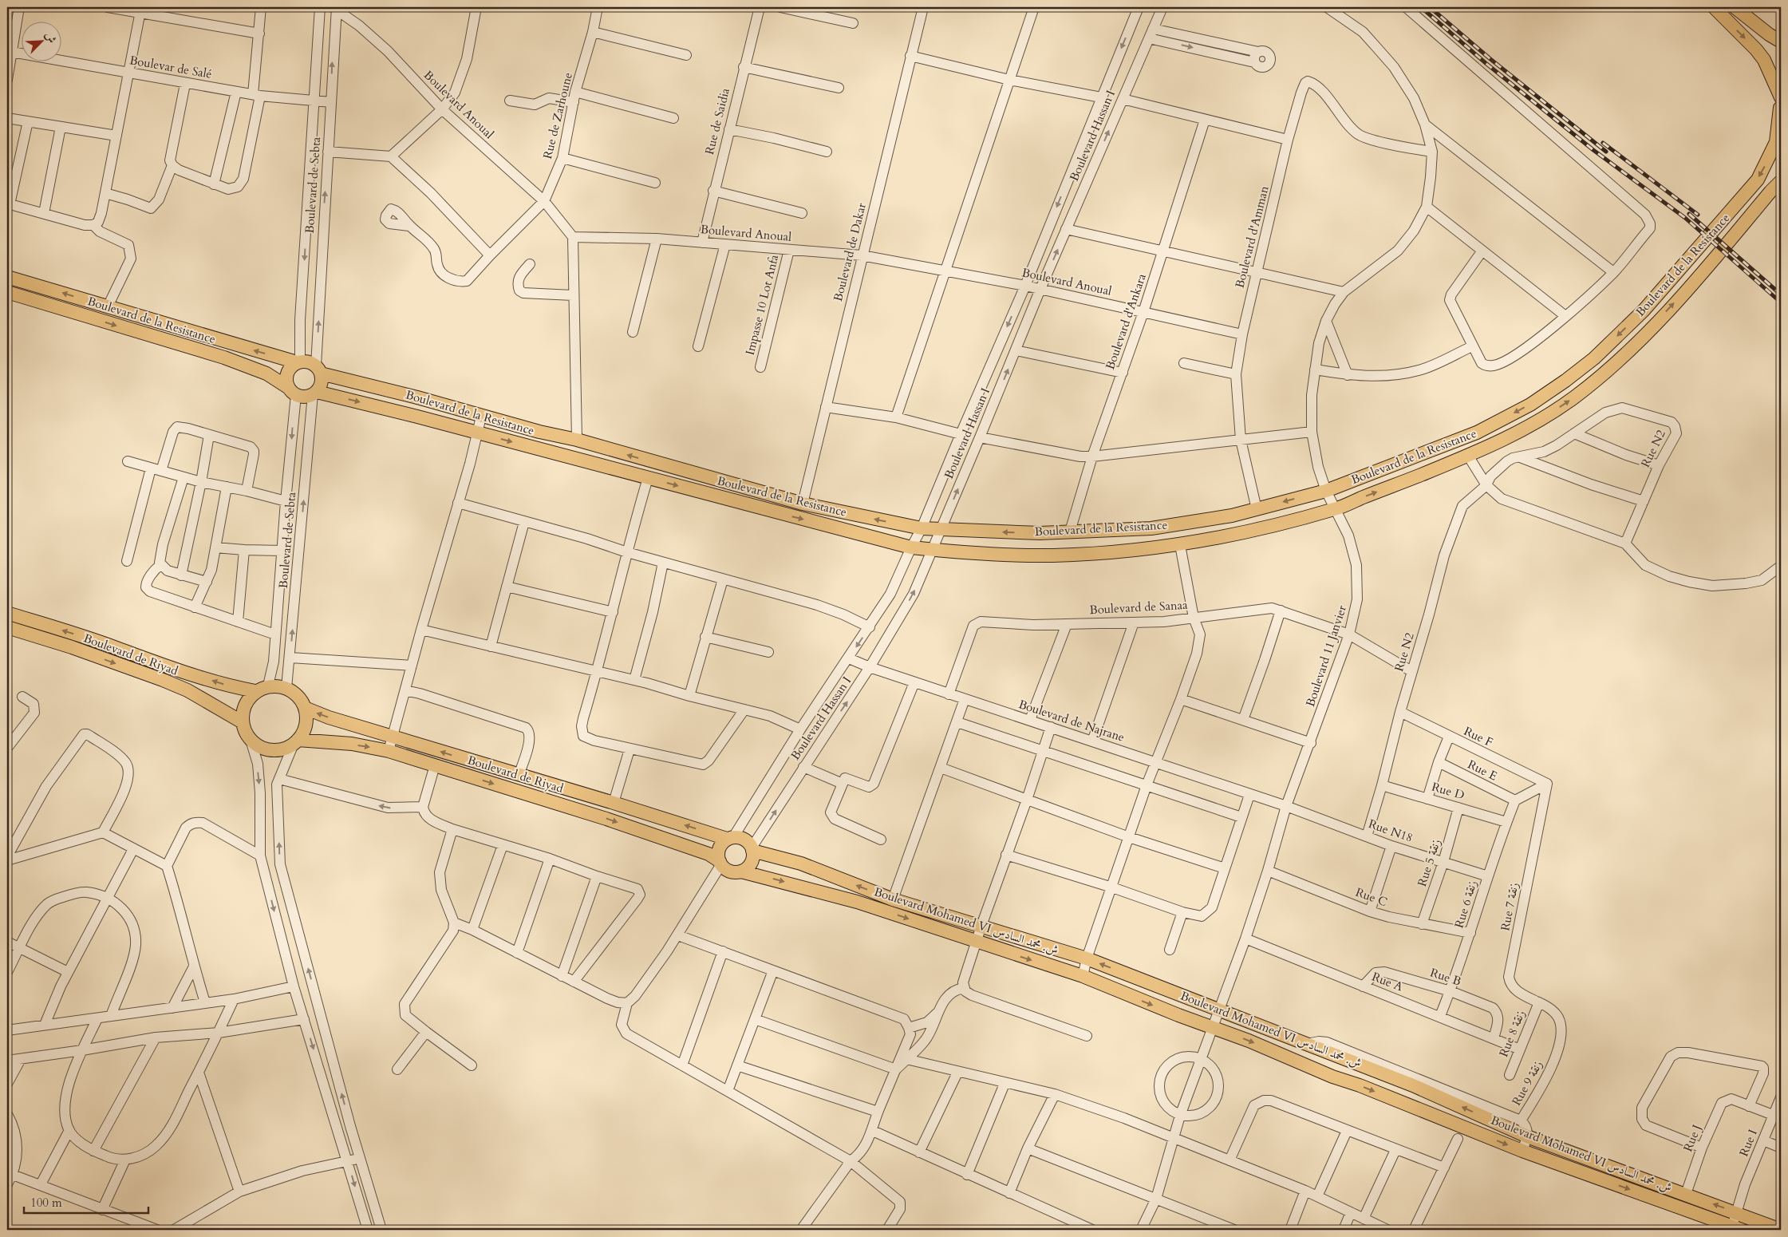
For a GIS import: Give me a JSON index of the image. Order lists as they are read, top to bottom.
{
  "streets": {
    "main road": ["Boulevard de la Resistance", "Boulevard de Riyad", "Boulevard Mohamed VI ش. محمد السادس"],
    "street": [
      "Boulevar de Salé",
      "Boulevard Anoual",
      "Rue de Zarhoune",
      "Rue de Saidia",
      "Boulevard Hassan I",
      "Boulevard de Sebta",
      "Boulevard d'Amman",
      "Boulevard de Dakar",
      "Impasse 10 Lot Anfa",
      "Boulevard d'Ankara",
      "Rue N2",
      "Boulevard de Sanaa",
      "Boulevard 11 Janvier",
      "Boulevard de Najrane",
      "Rue F",
      "Rue E",
      "Rue D",
      "Rue N18",
      "Rue 5 زنقة",
      "Rue C",
      "Rue 6 زنقة",
      "Rue 7 زنقة",
      "Rue B",
      "Rue A",
      "Rue 8 زنقة",
      "Rue 9 زنقة",
      "Rue J",
      "Rue I"
    ]
  },
  "crossings": [
    ["Boulevar de Salé", "Boulevard de Sebta"],
    ["Boulevard Anoual", "Rue de Zarhoune"],
    ["Boulevard Anoual", "Rue de Saidia"],
    ["Boulevard Anoual", "Boulevard Hassan I"],
    ["Boulevard Anoual", "Boulevard de Sebta"],
    ["Boulevard Anoual", "Boulevard d'Amman"],
    ["Boulevard Anoual", "Boulevard de Dakar"],
    ["Boulevard Anoual", "Impasse 10 Lot Anfa"],
    ["Boulevard Anoual", "Boulevard d'Ankara"],
    ["Boulevard Hassan I", "Boulevard de la Resistance"],
    ["Boulevard Hassan I", "Boulevard de Riyad"],
    ["Boulevard Hassan I", "Boulevard de Najrane"],
    ["Boulevard Hassan I", "Boulevard Mohamed VI ش. محمد السادس"],
    ["Boulevard de Sebta", "Boulevard de la Resistance"],
    ["Boulevard de Sebta", "Boulevard de Riyad"],
    ["Boulevard d'Amman", "Boulevard de la Resistance"],
    ["Boulevard d'Amman", "Boulevard 11 Janvier"],
    ["Boulevard de Dakar", "Boulevard de la Resistance"],
    ["Boulevard de la Resistance", "Boulevard d'Ankara"],
    ["Boulevard de la Resistance", "Boulevard 11 Janvier"],
    ["Rue N2", "Boulevard de Sanaa"],
    ["Rue N2", "Rue F"],
    ["Rue N2", "Rue D"],
    ["Rue N2", "Rue N18"],
    ["Boulevard de Sanaa", "Boulevard 11 Janvier"],
    ["Boulevard de Sanaa", "Boulevard de Najrane"],
    ["Boulevard de Riyad", "Boulevard Mohamed VI ش. محمد السادس"],
    ["Boulevard 11 Janvier", "Boulevard de Najrane"],
    ["Boulevard 11 Janvier", "Rue N18"],
    ["Boulevard 11 Janvier", "Rue C"],
    ["Boulevard 11 Janvier", "Boulevard Mohamed VI ش. محمد السادس"],
    ["Boulevard 11 Janvier", "Rue A"],
    ["Boulevard de Najrane", "Rue N18"],
    ["Rue F", "Rue 7 زنقة"],
    ["Rue E", "Rue 6 زنقة"],
    ["Rue D", "Rue 5 زنقة"],
    ["Rue D", "Rue 6 زنقة"],
    ["Rue N18", "Rue 5 زنقة"],
    ["Rue N18", "Rue 6 زنقة"],
    ["Rue 5 زنقة", "Rue C"],
    ["Rue C", "Rue 6 زنقة"],
    ["Rue 6 زنقة", "Rue B"],
    ["Rue 6 زنقة", "Rue A"],
    ["Rue 7 زنقة", "Rue 8 زنقة"],
    ["Rue 7 زنقة", "Rue 9 زنقة"],
    ["Boulevard Mohamed VI ش. محمد السادس", "Rue J"],
    ["Boulevard Mohamed VI ش. محمد السادس", "Rue I"],
    ["Rue B", "Rue A"],
    ["Rue A", "Rue 8 زنقة"]
  ],
  "scale_bar": "100 m",
  "north": "top right"
}
